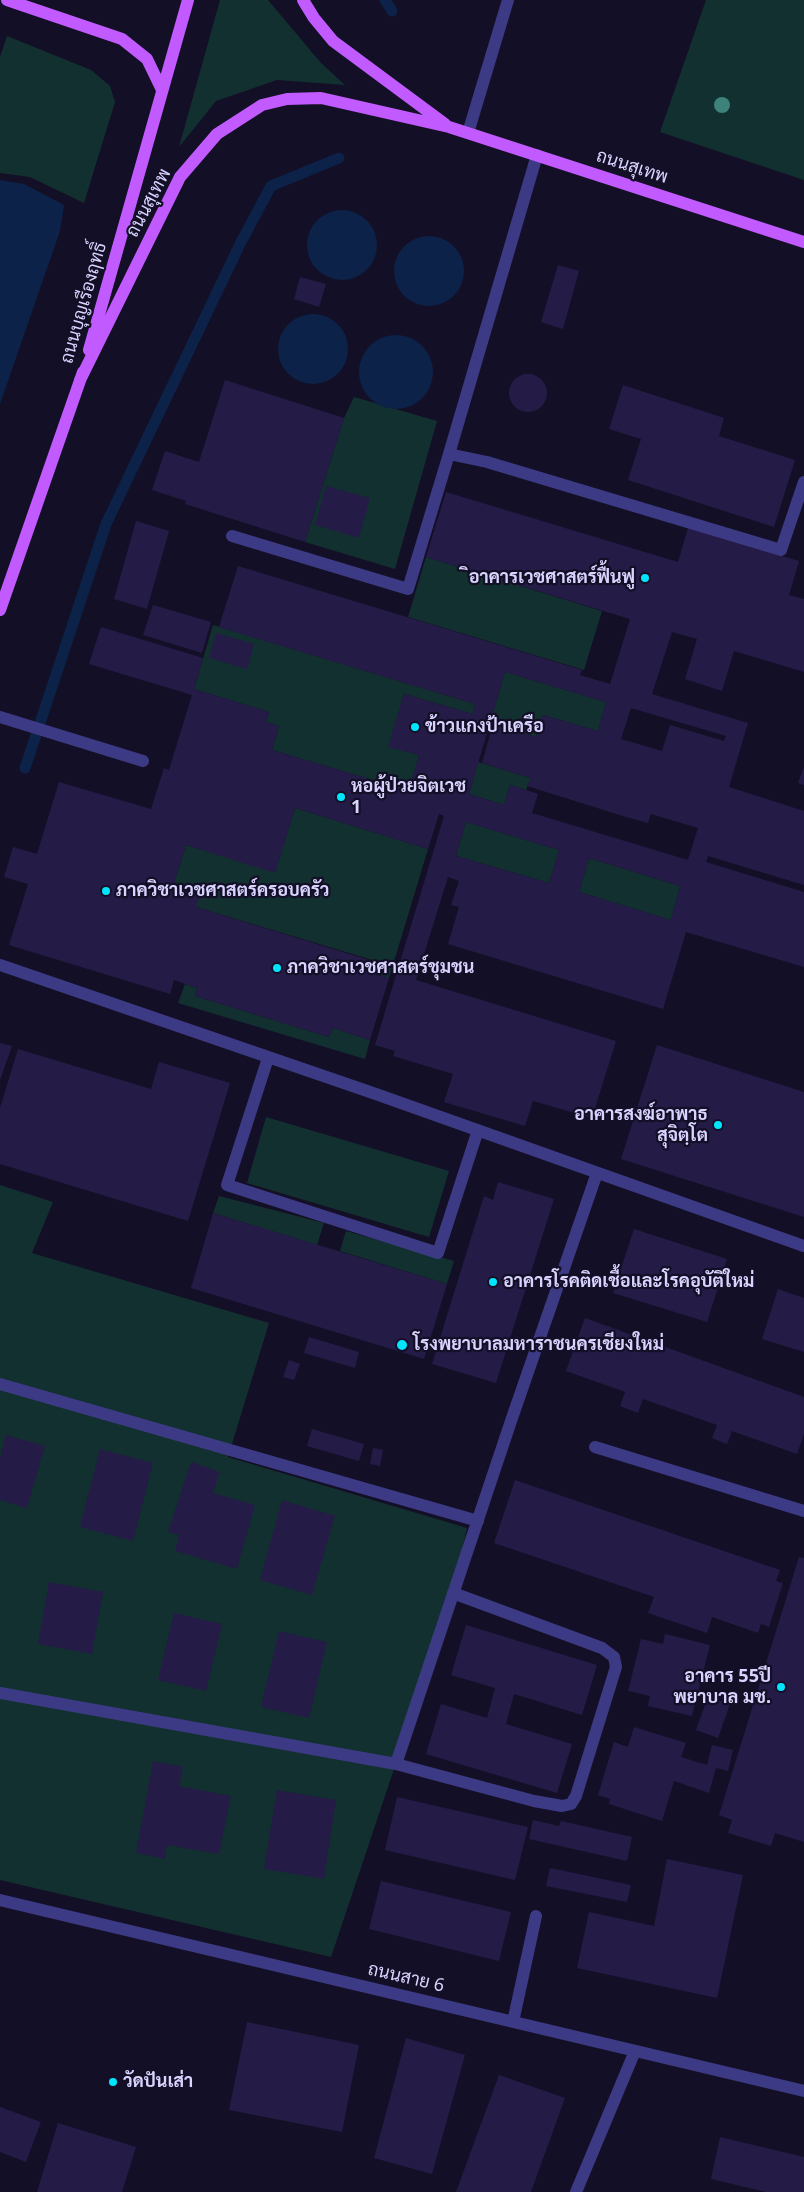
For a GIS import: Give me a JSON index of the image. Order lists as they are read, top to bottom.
{
  "streets": {
    "main road": ["ถนนสุเทพ", "ถนนบุญเรืองฤทธิ์"],
    "lane": ["ถนนสาย 6"]
  },
  "crossings": [
    ["ถนนสุเทพ", "ถนนบุญเรืองฤทธิ์"]
  ],
  "places": [
    "ิอาคารเวชศาสตร์ฟื้นฟู",
    "ข้าวแกงป้าเครือ",
    "หอผู้ป่วยจิตเวช 1",
    "ภาควิชาเวชศาสตร์ครอบครัว",
    "ภาควิชาเวชศาสตร์ชุมชน",
    "อาคารสงฆ์อาพาธ สุจิตฺโต",
    "อาคารโรคติดเชื้อและโรคอุบัติใหม่",
    "โรงพยาบาลมหาราชนครเชียงใหม่",
    "อาคาร 55ปี พยาบาล มช.",
    "วัดปันเส่า"
  ]
}
